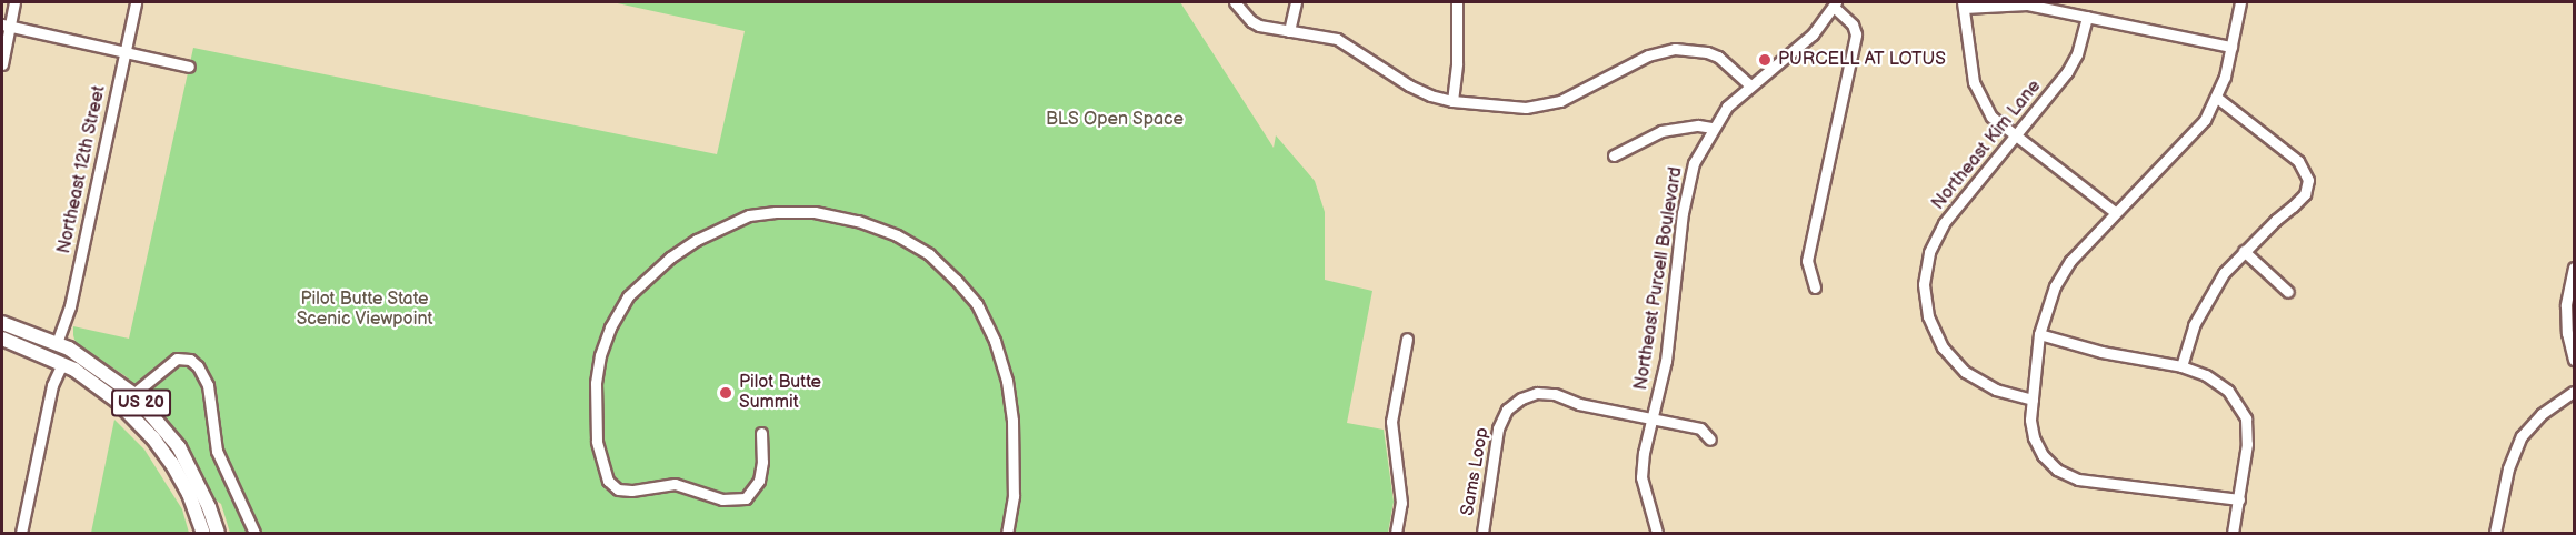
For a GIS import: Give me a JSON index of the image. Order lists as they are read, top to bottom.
{
  "streets": {
    "main road": ["US 20"],
    "street": [
      "Northeast Kim Lane",
      "Northeast 12th Street",
      "Northeast Purcell Boulevard",
      "Sams Loop"
    ]
  },
  "crossings": [
    ["Northeast 12th Street", "US 20"],
    ["Northeast Purcell Boulevard", "Sams Loop"]
  ],
  "parks": ["BLS Open Space", "Pilot Butte State Scenic Viewpoint"],
  "places": ["PURCELL AT LOTUS", "Pilot Butte Summit"]
}
